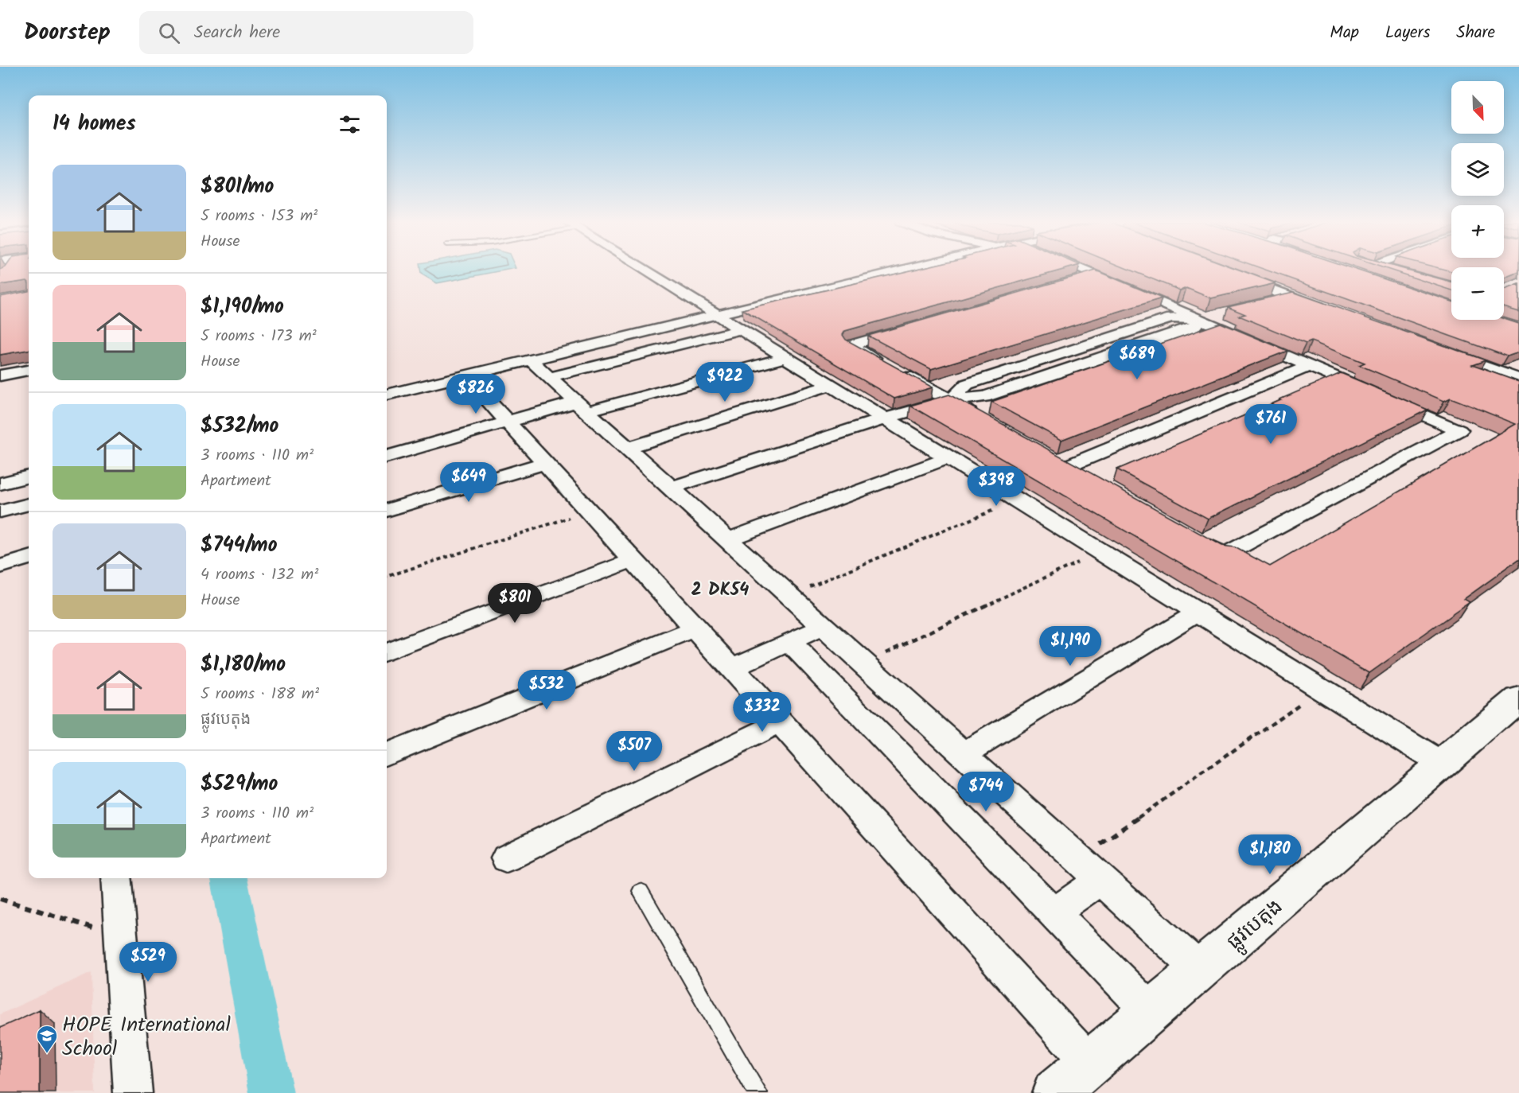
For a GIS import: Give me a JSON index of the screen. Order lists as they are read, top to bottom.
{
  "streets": {
    "main road": ["ផ្លូវបេតុង"]
  },
  "districts": ["2 DK54"],
  "places": {
    "school or university": ["HOPE International School"]
  },
  "north": "bottom right",
  "page": {
    "header": "Doorstep",
    "search": "Search here",
    "nav": ["Map", "Layers", "Share"],
    "map_buttons": ["+", "−"],
    "heading": "14 homes",
    "list": [
      {
        "name": "$801/mo",
        "note": "5 rooms · 153 m² · House"
      },
      {
        "name": "$1,190/mo",
        "note": "5 rooms · 173 m² · House"
      },
      {
        "name": "$532/mo",
        "note": "3 rooms · 110 m² · Apartment"
      },
      {
        "name": "$744/mo",
        "note": "4 rooms · 132 m² · House"
      },
      {
        "name": "$1,180/mo",
        "note": "5 rooms · 188 m² · ផ្លូវបេតុង"
      },
      {
        "name": "$529/mo",
        "note": "3 rooms · 110 m² · Apartment"
      }
    ],
    "price": [
      "$689",
      "$922",
      "$826",
      "$761",
      "$649",
      "$398",
      "$801",
      "$1,190",
      "$532",
      "$332",
      "$507",
      "$744",
      "$1,180",
      "$529"
    ]
  }
}
